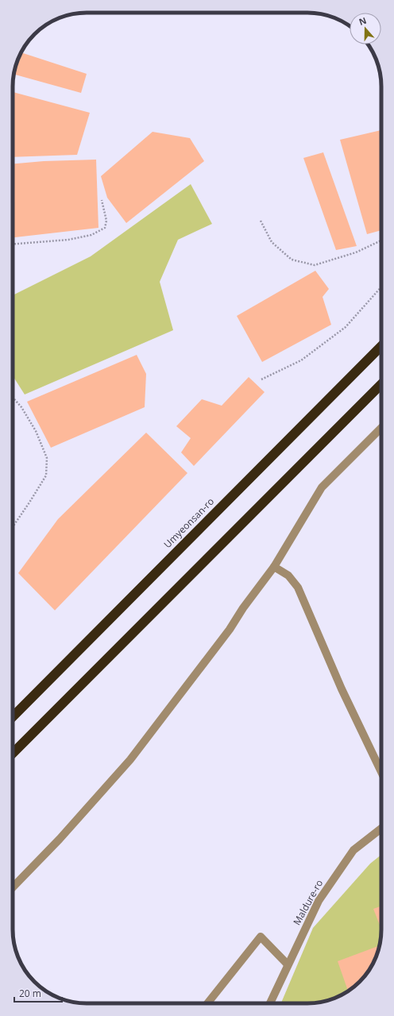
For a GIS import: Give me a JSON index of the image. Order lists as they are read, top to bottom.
{
  "streets": {
    "highway": ["Umyeonsan-ro"],
    "street": ["Maldure-ro"]
  },
  "scale_bar": "20 m",
  "north": "top"
}
